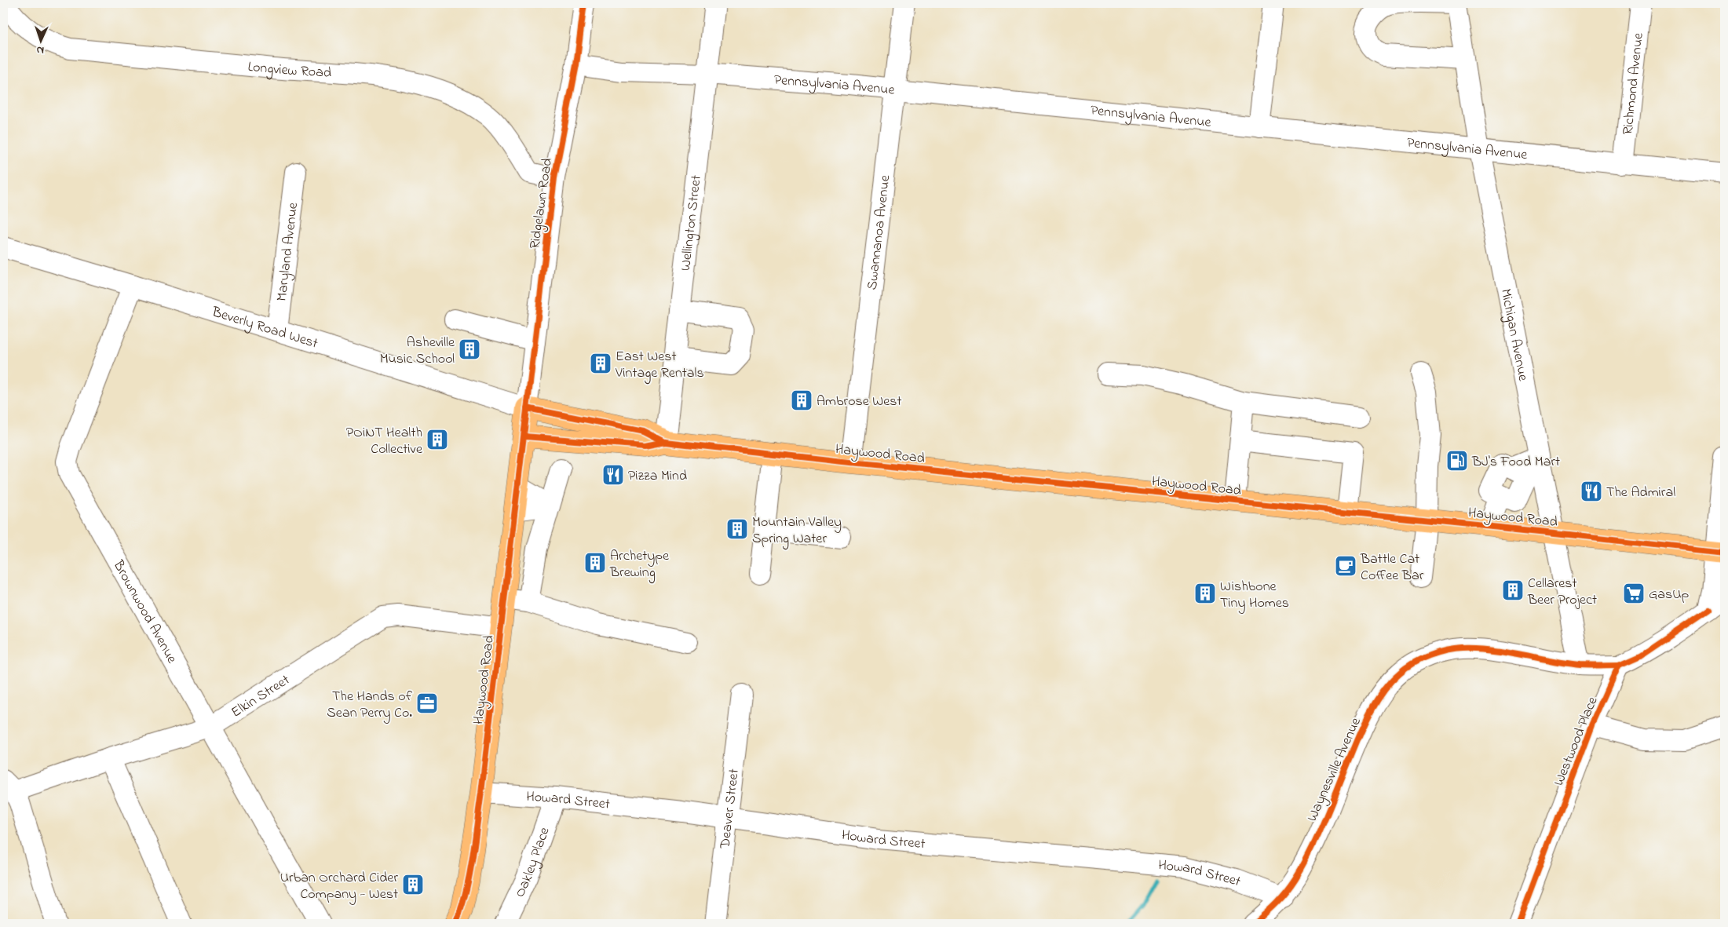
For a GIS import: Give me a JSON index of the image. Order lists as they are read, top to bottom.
{
  "streets": {
    "main road": ["Haywood Road"],
    "street": [
      "Longview Road",
      "Richmond Avenue",
      "Pennsylvania Avenue",
      "Ridgelawn Road",
      "Wellington Street",
      "Swannanoa Avenue",
      "Maryland Avenue",
      "Beverly Road West",
      "Michigan Avenue",
      "Brownwood Avenue",
      "Elkin Street",
      "Westwood Place",
      "Waynesville Avenue",
      "Howard Street",
      "Deaver Street",
      "Oakley Place"
    ]
  },
  "crossings": [
    ["Longview Road", "Ridgelawn Road"],
    ["Richmond Avenue", "Pennsylvania Avenue"],
    ["Pennsylvania Avenue", "Ridgelawn Road"],
    ["Pennsylvania Avenue", "Wellington Street"],
    ["Pennsylvania Avenue", "Swannanoa Avenue"],
    ["Pennsylvania Avenue", "Michigan Avenue"],
    ["Ridgelawn Road", "Beverly Road West"],
    ["Ridgelawn Road", "Haywood Road"],
    ["Wellington Street", "Haywood Road"],
    ["Swannanoa Avenue", "Haywood Road"],
    ["Maryland Avenue", "Beverly Road West"],
    ["Beverly Road West", "Haywood Road"],
    ["Beverly Road West", "Brownwood Avenue"],
    ["Michigan Avenue", "Haywood Road"],
    ["Michigan Avenue", "Waynesville Avenue"],
    ["Haywood Road", "Elkin Street"],
    ["Haywood Road", "Howard Street"],
    ["Brownwood Avenue", "Elkin Street"],
    ["Westwood Place", "Waynesville Avenue"],
    ["Waynesville Avenue", "Howard Street"],
    ["Howard Street", "Deaver Street"],
    ["Howard Street", "Oakley Place"]
  ],
  "places": {
    "building": [
      "Asheville Music School",
      "East West Vintage Rentals",
      "Ambrose West",
      "POiNT Health Collective",
      "Mountain Valley Spring Water",
      "Archetype Brewing",
      "Cellarest Beer Project",
      "Wishbone Tiny Homes",
      "Urban Orchard Cider Company - West"
    ],
    "fuel station": ["BJ's Food Mart"],
    "restaurant": ["Pizza Mind", "The Admiral"],
    "cafe": ["Battle Cat Coffee Bar"],
    "supermarket": ["GasUp"],
    "office": ["The Hands of Sean Perry Co."]
  },
  "north": "bottom"
}
